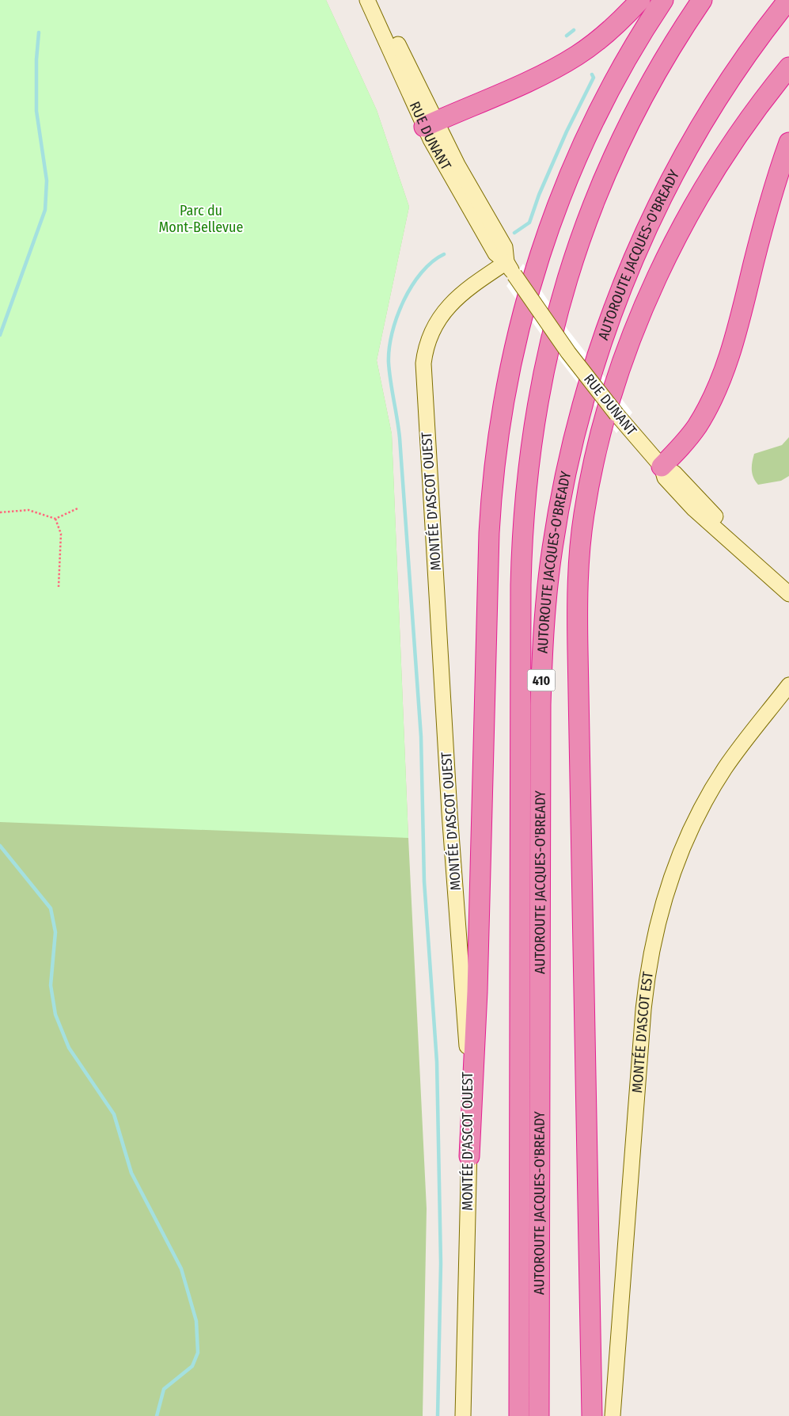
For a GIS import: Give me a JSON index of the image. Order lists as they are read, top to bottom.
{
  "streets": {
    "highway": ["AUTOROUTE JACQUES-O'BREADY", "410"],
    "street": ["RUE DUNANT", "MONTÉE D'ASCOT OUEST", "MONTÉE D'ASCOT EST"]
  },
  "crossings": [
    ["RUE DUNANT", "MONTÉE D'ASCOT OUEST"]
  ],
  "parks": ["Parc du Mont-Bellevue"]
}
